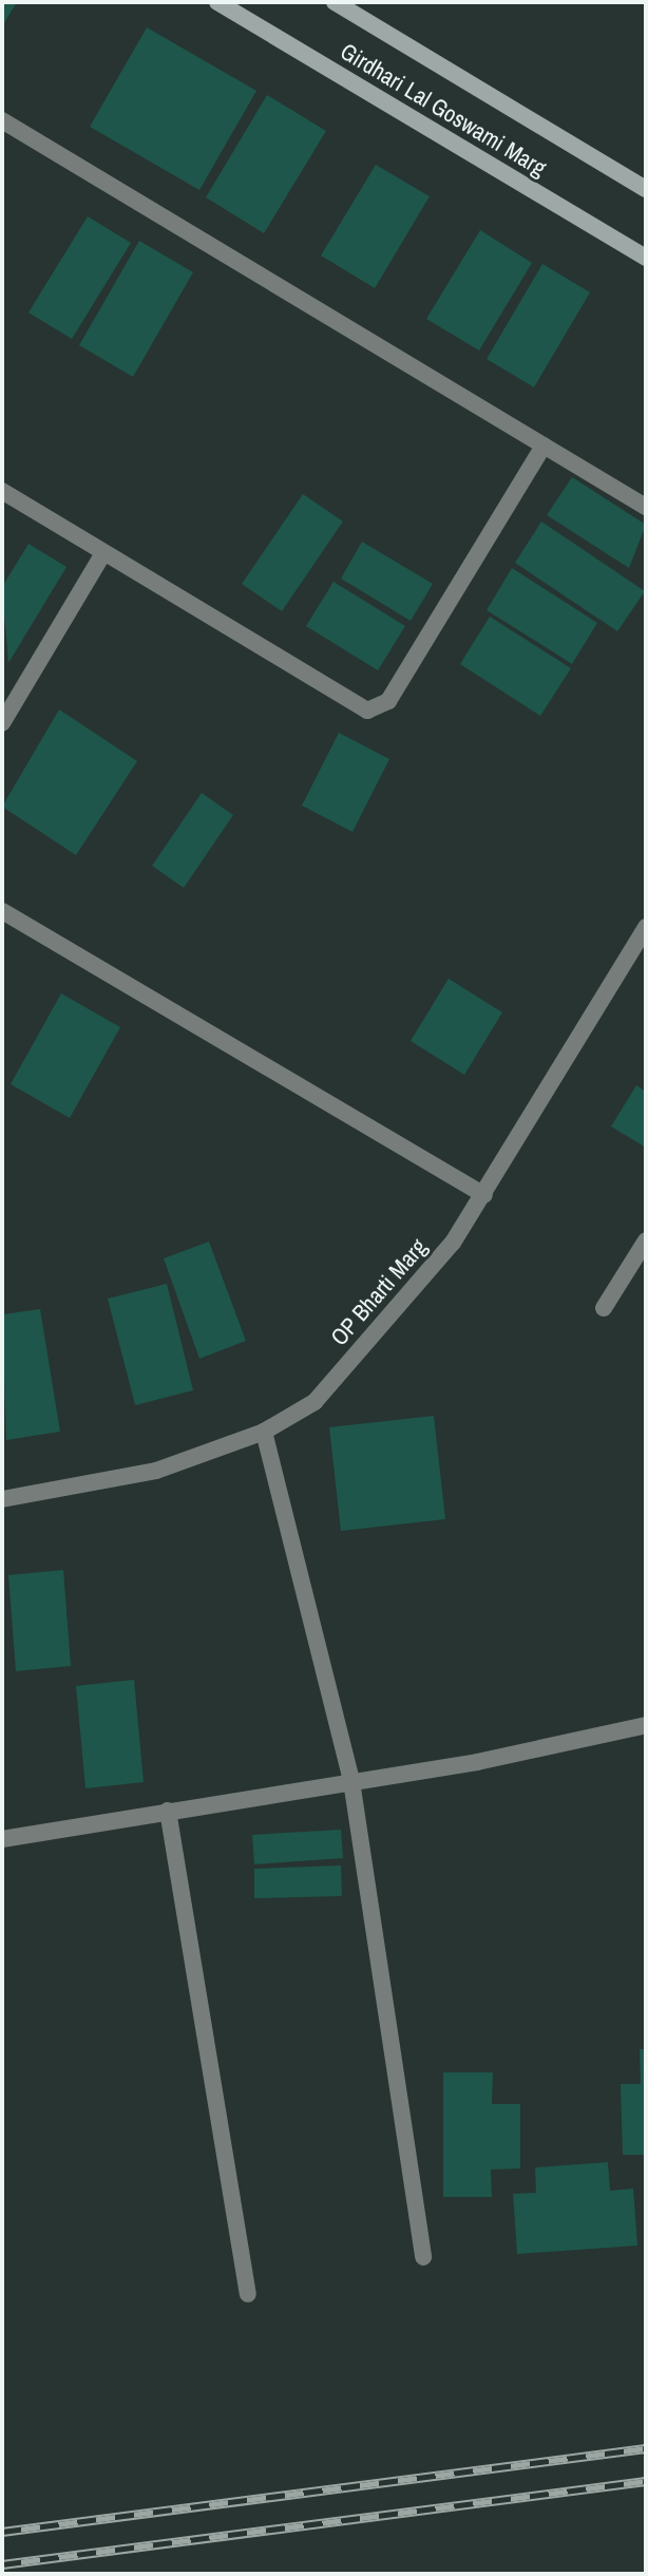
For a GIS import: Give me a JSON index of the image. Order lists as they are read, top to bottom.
{
  "streets": {
    "main road": ["Girdhari Lal Goswami Marg"],
    "street": ["OP Bharti Marg"]
  }
}
